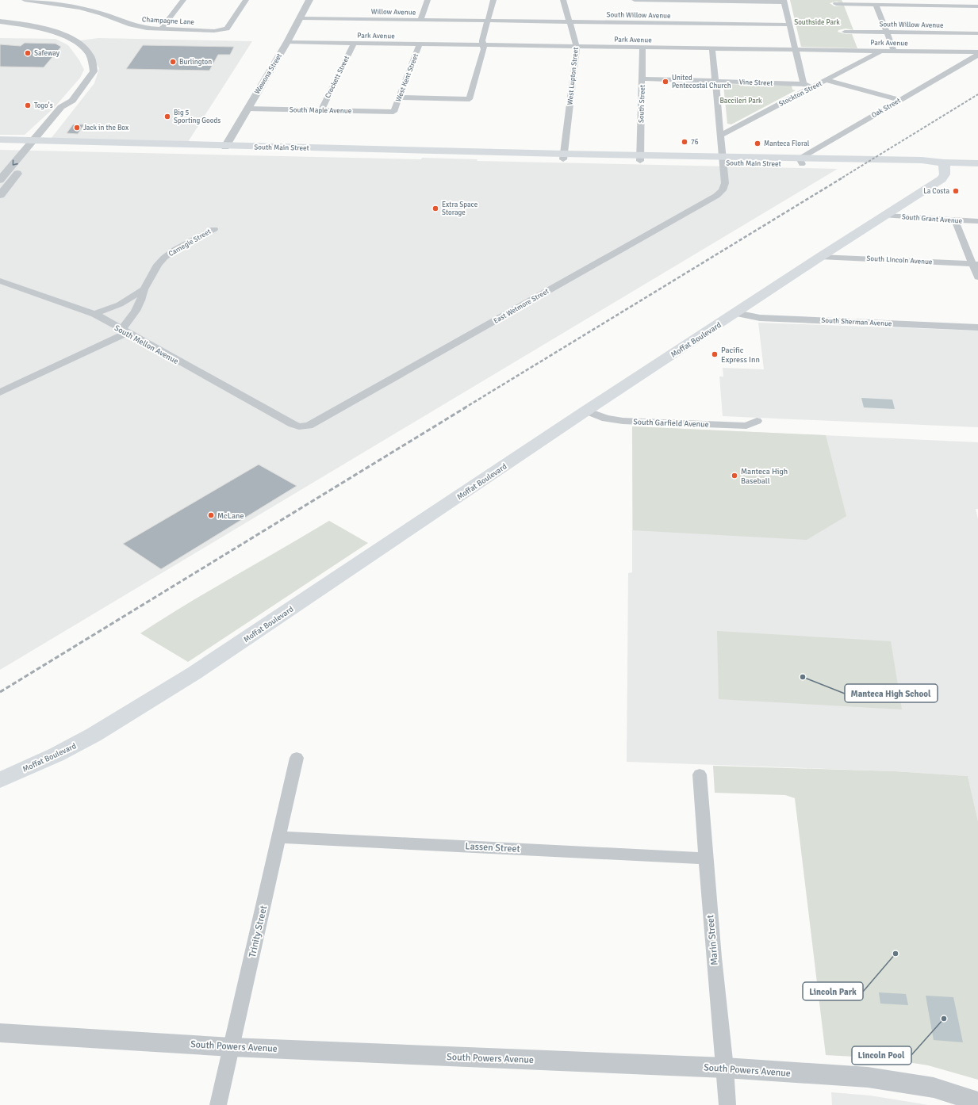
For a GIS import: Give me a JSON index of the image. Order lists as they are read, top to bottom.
{
  "streets": {
    "main road": ["South Main Street", "Moffat Boulevard"],
    "street": [
      "Willow Avenue",
      "South Willow Avenue",
      "Champagne Lane",
      "Park Avenue",
      "Wawona Street",
      "West Lupton Street",
      "Crockett Street",
      "West Kent Street",
      "Vine Street",
      "Stockton Street",
      "South Street",
      "Oak Street",
      "South Maple Avenue",
      "South Grant Avenue",
      "Carnegie Street",
      "South Lincoln Avenue",
      "East Wetmore Street",
      "South Sherman Avenue",
      "South Mellon Avenue",
      "South Garfield Avenue",
      "Lassen Street",
      "Trinity Street",
      "Marin Street",
      "South Powers Avenue"
    ]
  },
  "crossings": [
    ["Willow Avenue", "South Willow Avenue"],
    ["Willow Avenue", "Wawona Street"],
    ["South Willow Avenue", "West Lupton Street"],
    ["Park Avenue", "Wawona Street"],
    ["Park Avenue", "West Lupton Street"],
    ["Park Avenue", "Crockett Street"],
    ["Park Avenue", "West Kent Street"],
    ["Park Avenue", "Stockton Street"],
    ["Park Avenue", "South Street"],
    ["Park Avenue", "Oak Street"],
    ["Park Avenue", "East Wetmore Street"],
    ["Wawona Street", "South Maple Avenue"],
    ["Wawona Street", "South Main Street"],
    ["West Lupton Street", "South Main Street"],
    ["Crockett Street", "South Maple Avenue"],
    ["West Kent Street", "South Maple Avenue"],
    ["Vine Street", "Stockton Street"],
    ["Vine Street", "South Street"],
    ["Vine Street", "East Wetmore Street"],
    ["Stockton Street", "East Wetmore Street"],
    ["South Street", "South Main Street"],
    ["Oak Street", "South Main Street"],
    ["South Main Street", "East Wetmore Street"],
    ["South Main Street", "Moffat Boulevard"],
    ["South Grant Avenue", "Moffat Boulevard"],
    ["Carnegie Street", "South Mellon Avenue"],
    ["South Lincoln Avenue", "Moffat Boulevard"],
    ["East Wetmore Street", "South Mellon Avenue"],
    ["South Sherman Avenue", "Moffat Boulevard"],
    ["Moffat Boulevard", "South Garfield Avenue"],
    ["Lassen Street", "Trinity Street"],
    ["Lassen Street", "Marin Street"],
    ["Trinity Street", "South Powers Avenue"],
    ["Marin Street", "South Powers Avenue"]
  ],
  "parks": ["Southside Park", "Baccileri Park"],
  "places": [
    "Safeway",
    "Burlington",
    "United Pentecostal Church",
    "Togo's",
    "Big 5 Sporting Goods",
    "Jack in the Box",
    "76",
    "Manteca Floral",
    "La Costa",
    "Extra Space Storage",
    "Pacific Express Inn",
    "Manteca High Baseball",
    "McLane",
    "Manteca High School",
    "Lincoln Park",
    "Lincoln Pool"
  ]
}
